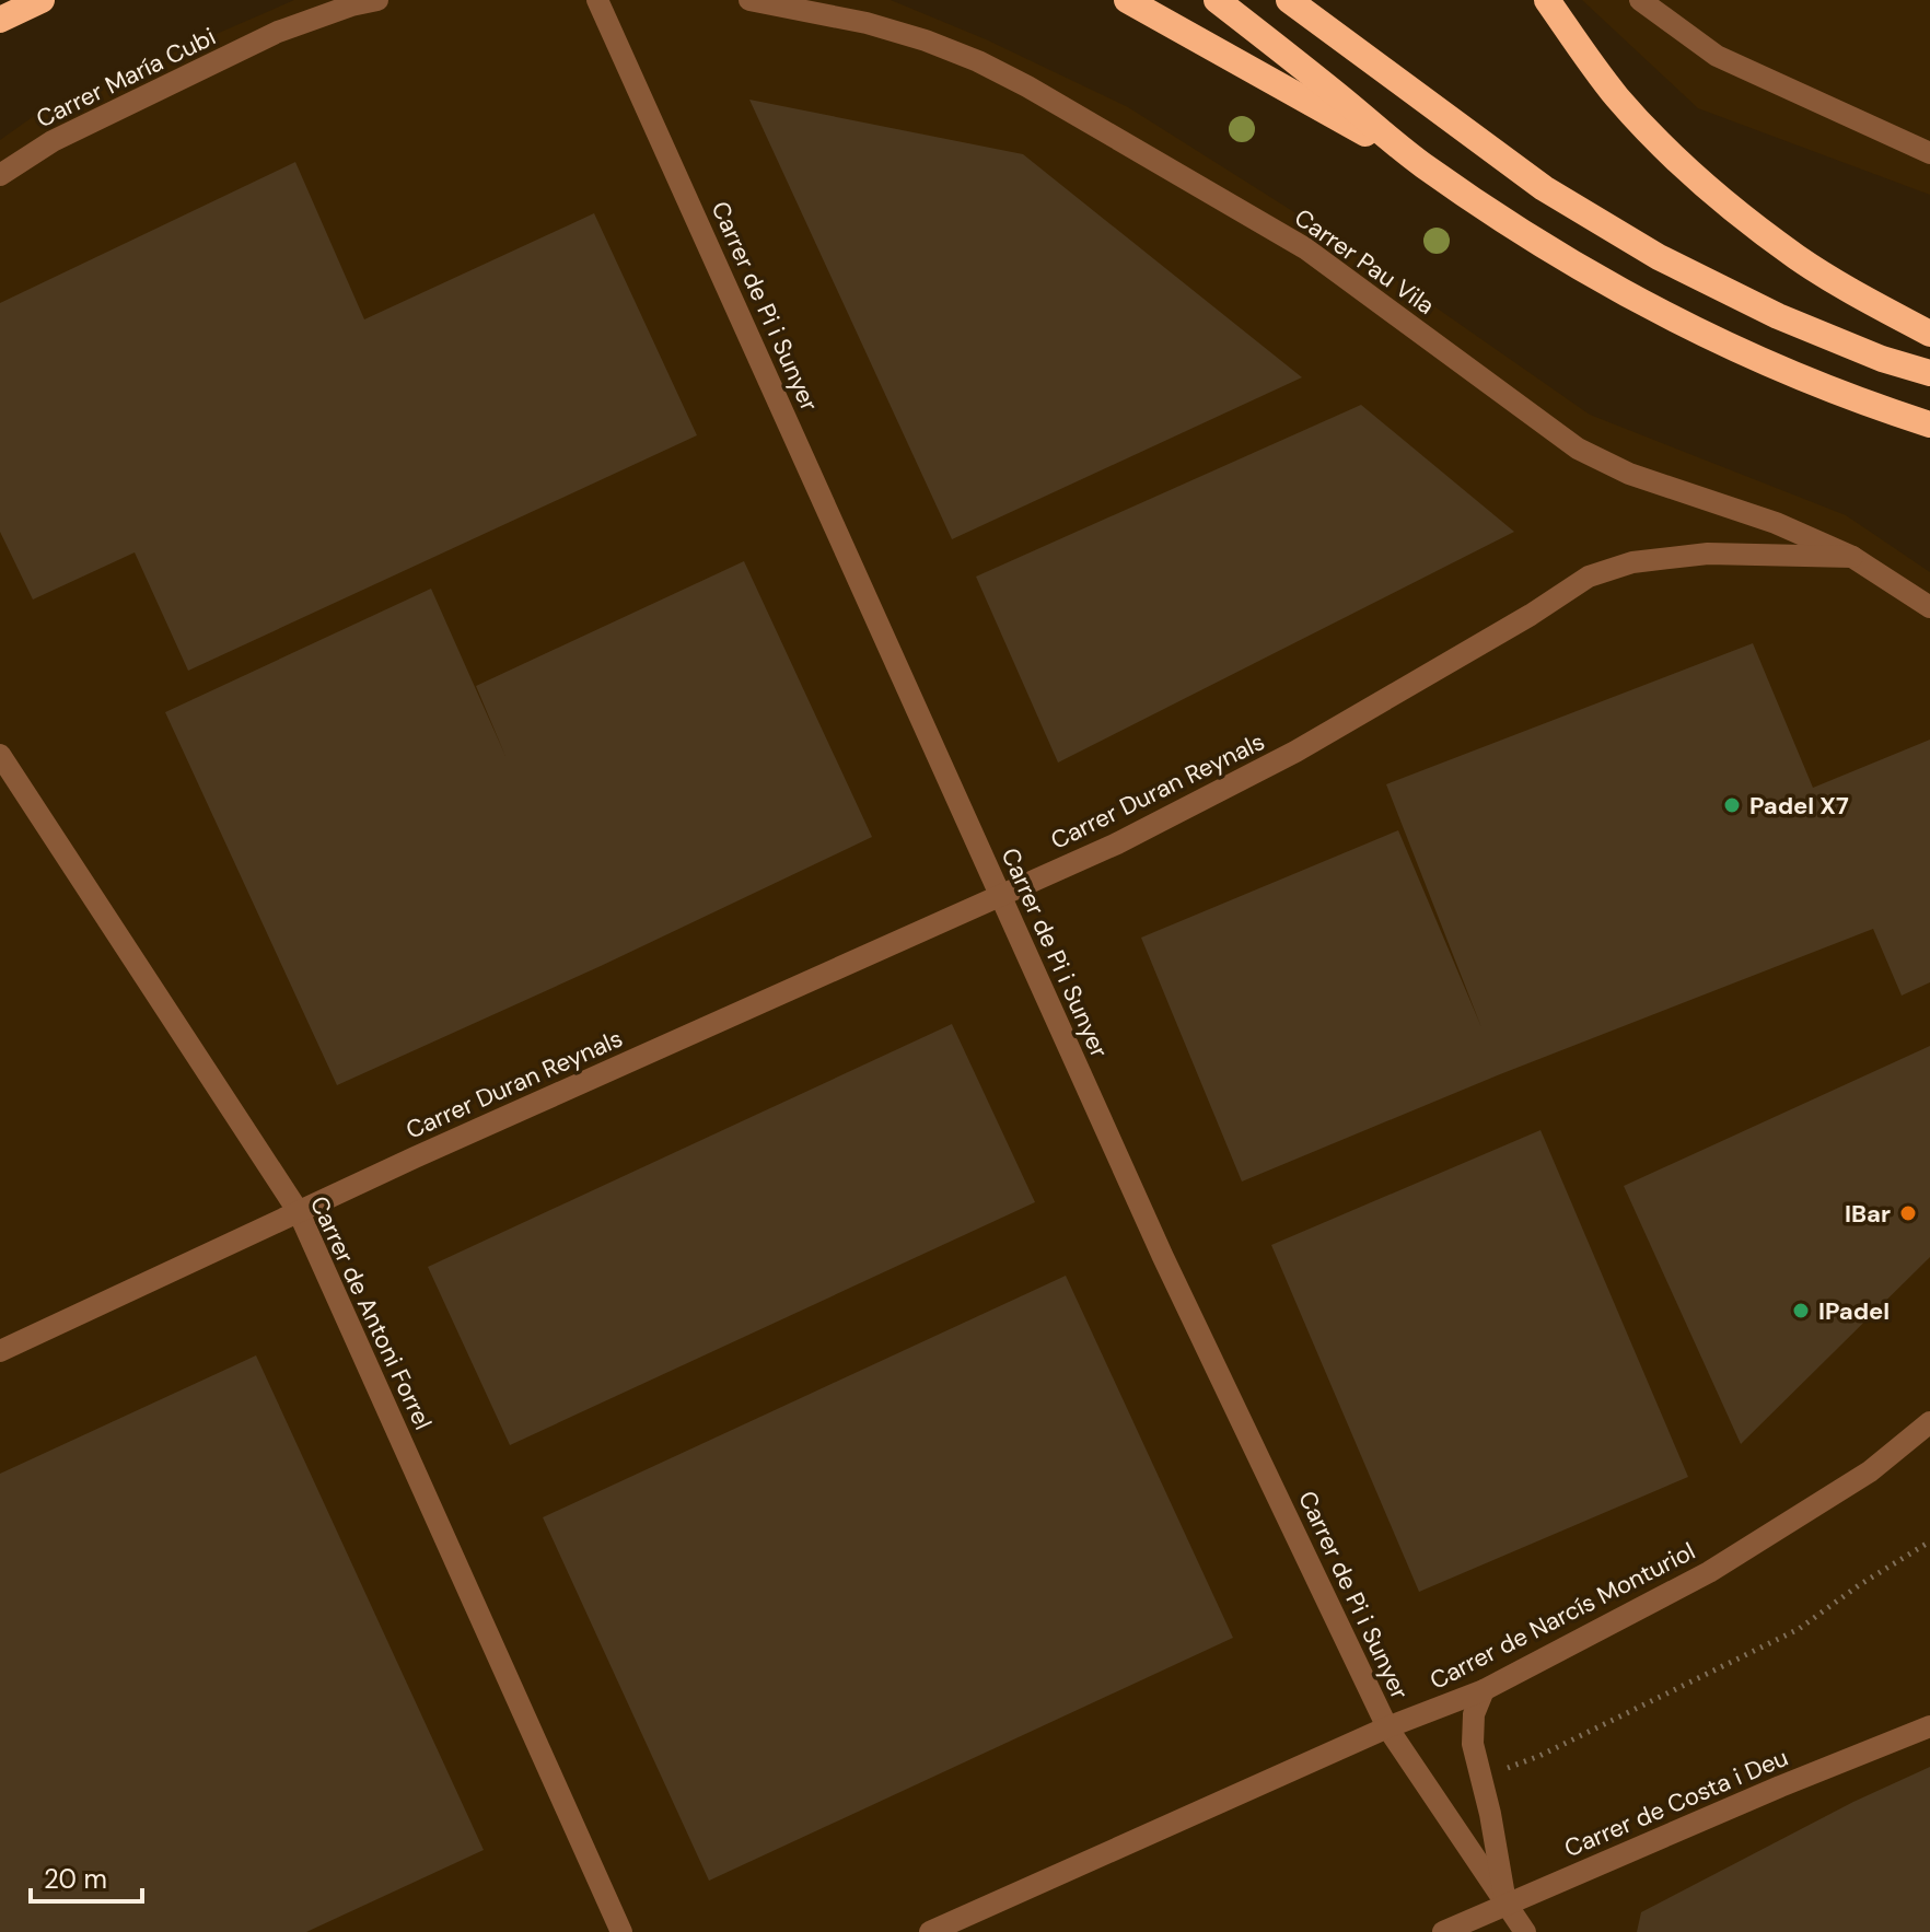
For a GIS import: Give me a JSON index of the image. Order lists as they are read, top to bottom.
{
  "streets": {
    "street": [
      "Carrer María Cubi",
      "Carrer Pau Vila",
      "Carrer de Pi i Sunyer",
      "Carrer Duran Reynals",
      "Carrer de Antoni Forrel",
      "Carrer de Narcís Monturiol",
      "Carrer de Costa i Deu"
    ]
  },
  "crossings": [
    ["Carrer Pau Vila", "Carrer Duran Reynals"],
    ["Carrer de Pi i Sunyer", "Carrer Duran Reynals"],
    ["Carrer de Pi i Sunyer", "Carrer de Narcís Monturiol"],
    ["Carrer de Pi i Sunyer", "Carrer de Costa i Deu"],
    ["Carrer Duran Reynals", "Carrer de Antoni Forrel"]
  ],
  "places": ["Padel X7", "IBar", "IPadel"],
  "scale_bar": "20 m"
}
